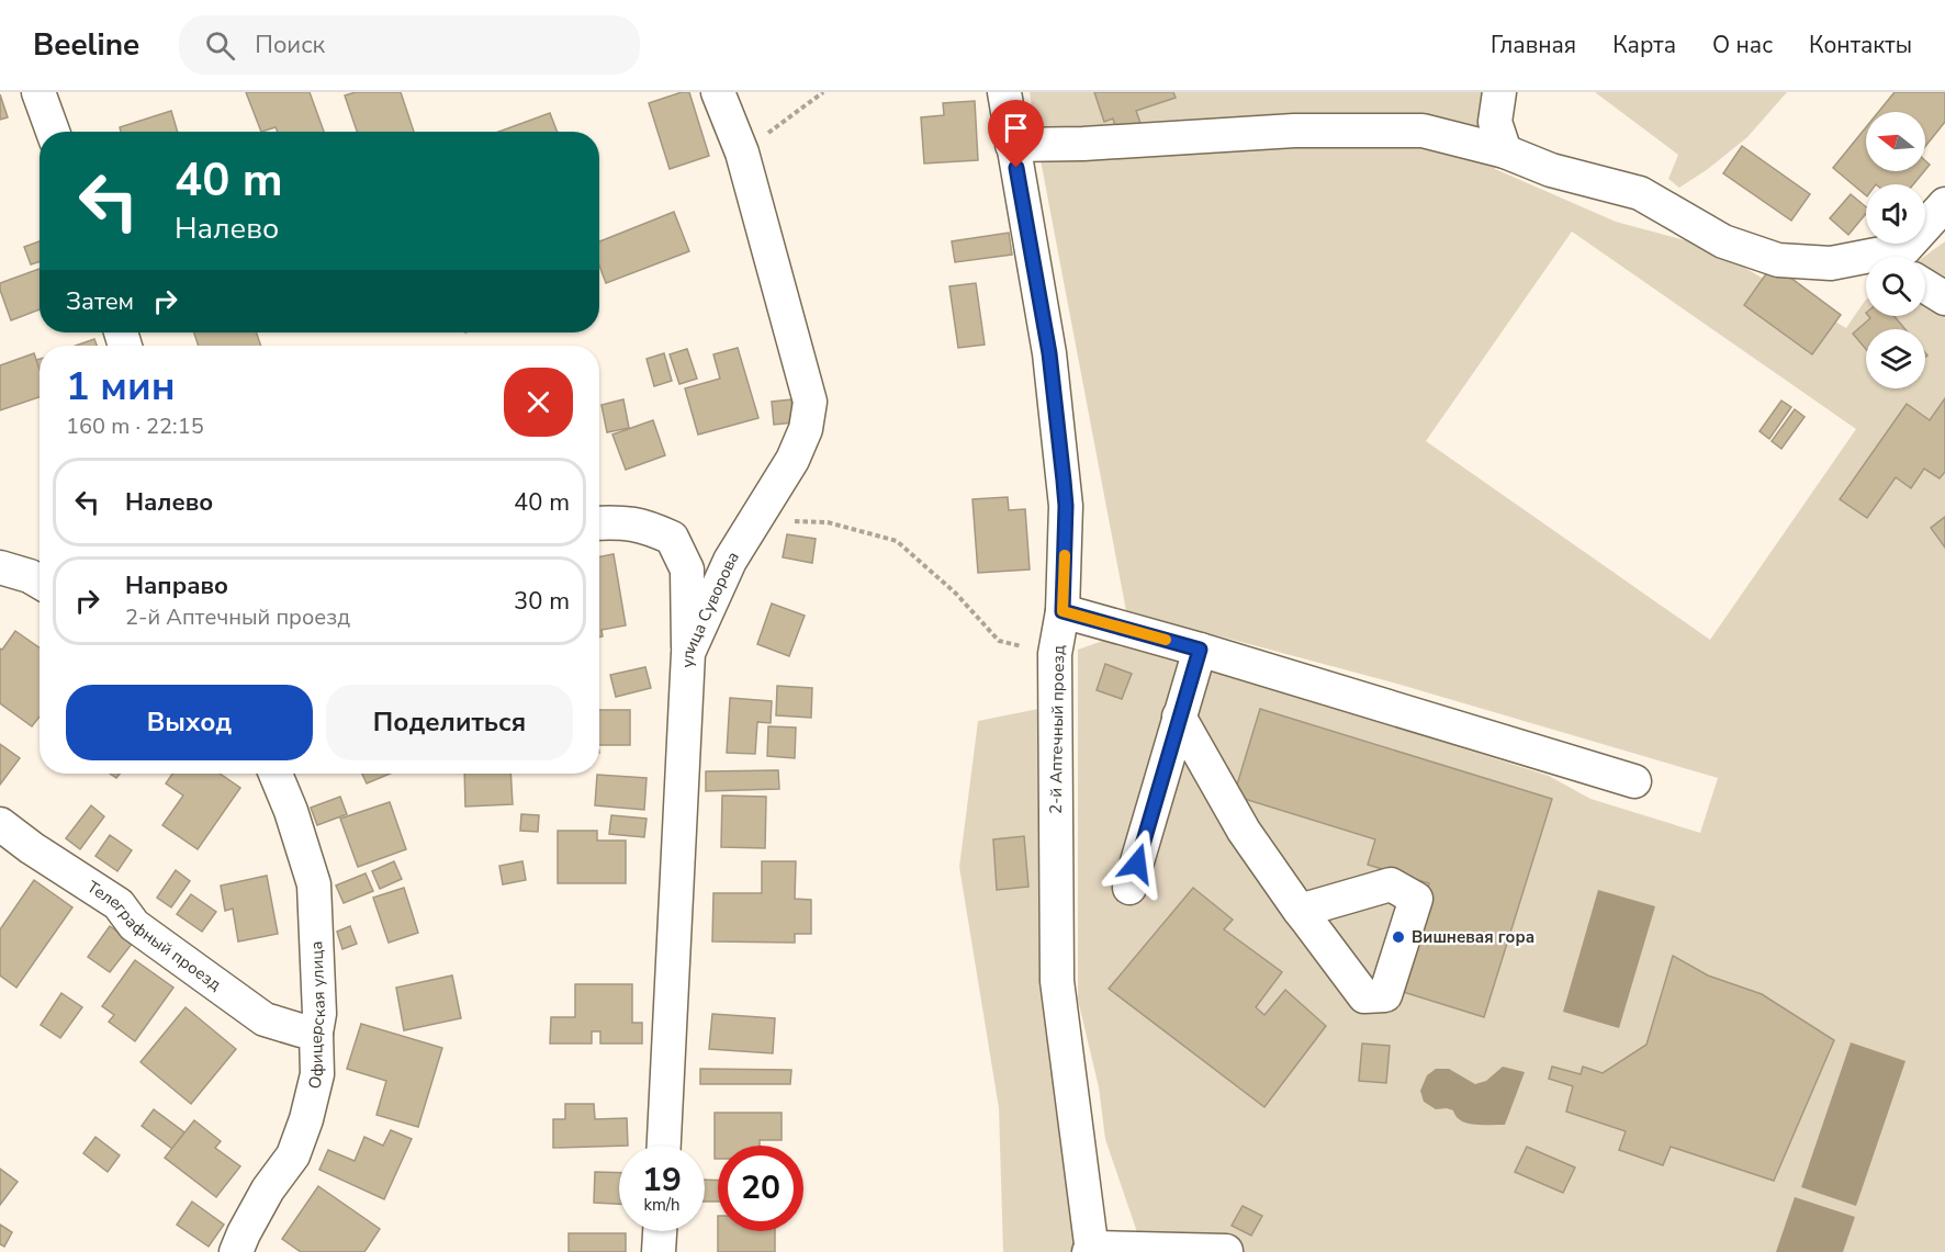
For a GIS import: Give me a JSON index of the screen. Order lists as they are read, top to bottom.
{
  "streets": {
    "street": [
      "улица Суворова",
      "2-й Аптечный проезд",
      "Телеграфный проезд",
      "Офицерская улица"
    ]
  },
  "crossings": [
    ["Телеграфный проезд", "Офицерская улица"]
  ],
  "places": ["Вишневая гора"],
  "north": "left",
  "page": {
    "header": "Beeline",
    "search": "Поиск",
    "nav": [
      "Главная",
      "Карта",
      "О нас",
      "Контакты"
    ],
    "turn": ["40 m", "Налево"],
    "then": "Затем",
    "heading": ["1 мин", "160 m · 22:15"],
    "list": [
      {
        "name": "Налево",
        "value": "40 m"
      },
      {
        "name": "Направо",
        "note": "2-й Аптечный проезд",
        "value": "30 m"
      }
    ],
    "buttons": ["Выход", "Поделиться"],
    "speed": "19 km/h",
    "limit": "20"
  }
}
